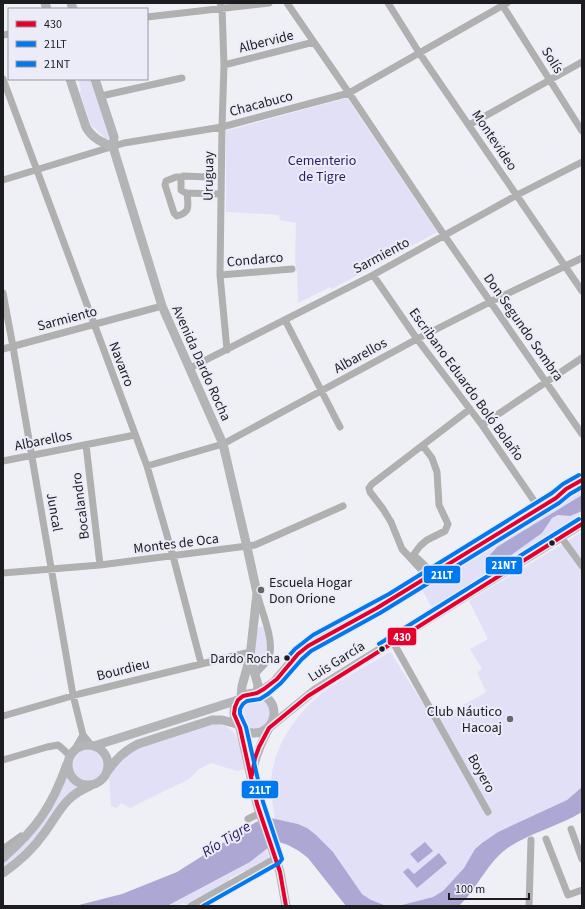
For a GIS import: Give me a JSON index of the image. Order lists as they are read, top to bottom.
{
  "streets": {
    "main road": ["Avenida Dardo Rocha", "Luis García"],
    "street": [
      "Albervide",
      "Solís",
      "Chacabuco",
      "Montevideo",
      "Uruguay",
      "Sarmiento",
      "Condarco",
      "Don Segundo Sombra",
      "Albarellos",
      "Navarro",
      "Escribano Eduardo Boló Bolaño",
      "Bocalandro",
      "Juncal",
      "Montes de Oca",
      "Bourdieu",
      "Boyero"
    ]
  },
  "crossings": [
    ["Albervide", "Uruguay"],
    ["Solís", "Chacabuco"],
    ["Chacabuco", "Montevideo"],
    ["Chacabuco", "Uruguay"],
    ["Chacabuco", "Avenida Dardo Rocha"],
    ["Chacabuco", "Navarro"],
    ["Montevideo", "Sarmiento"],
    ["Montevideo", "Albarellos"],
    ["Uruguay", "Sarmiento"],
    ["Uruguay", "Condarco"],
    ["Sarmiento", "Don Segundo Sombra"],
    ["Sarmiento", "Avenida Dardo Rocha"],
    ["Sarmiento", "Navarro"],
    ["Sarmiento", "Escribano Eduardo Boló Bolaño"],
    ["Sarmiento", "Juncal"],
    ["Don Segundo Sombra", "Albarellos"],
    ["Albarellos", "Avenida Dardo Rocha"],
    ["Albarellos", "Navarro"],
    ["Albarellos", "Escribano Eduardo Boló Bolaño"],
    ["Albarellos", "Bocalandro"],
    ["Albarellos", "Juncal"],
    ["Avenida Dardo Rocha", "Montes de Oca"],
    ["Avenida Dardo Rocha", "Luis García"],
    ["Avenida Dardo Rocha", "Bourdieu"],
    ["Navarro", "Montes de Oca"],
    ["Navarro", "Bourdieu"],
    ["Escribano Eduardo Boló Bolaño", "Luis García"],
    ["Bocalandro", "Montes de Oca"],
    ["Juncal", "Montes de Oca"],
    ["Juncal", "Bourdieu"],
    ["Luis García", "Boyero"]
  ],
  "water": ["Río Tigre"],
  "parks": ["Cementerio de Tigre"],
  "places": ["Escuela Hogar Don Orione", "Dardo Rocha", "Club Náutico Hacoaj"],
  "lines": ["transit line 21NT", "transit line 430", "transit line 21LT"],
  "legend": ["430", "21LT", "21NT"],
  "scale_bar": "100 m"
}
